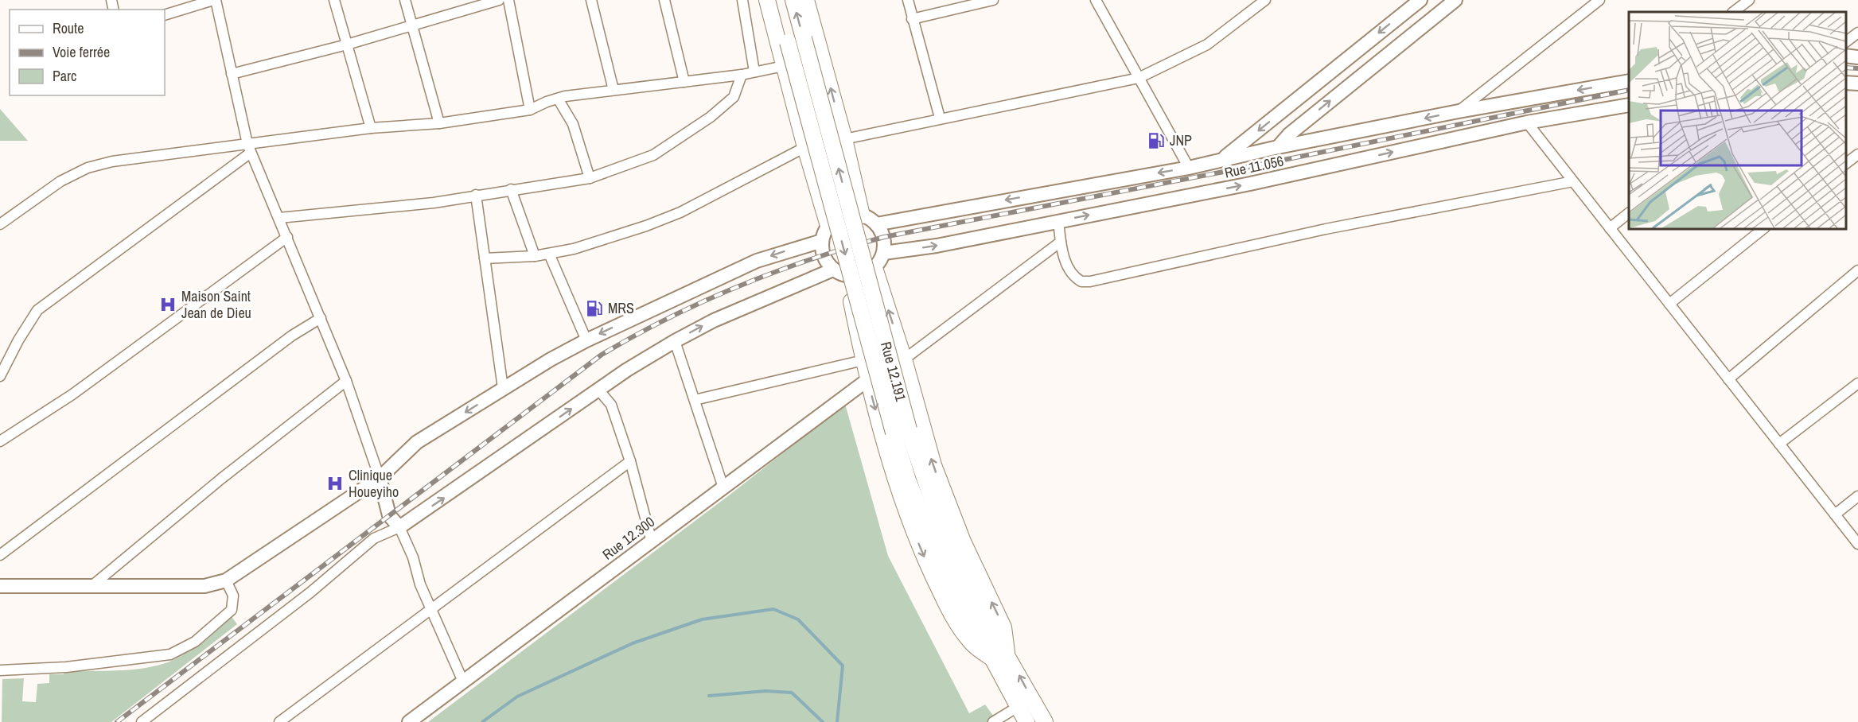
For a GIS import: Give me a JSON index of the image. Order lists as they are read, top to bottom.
{
  "streets": {
    "main road": ["Rue 11.056", "Rue 12.191", "Rue 12.300"]
  },
  "places": {
    "fuel station": ["JNP", "MRS"],
    "hospital": ["Maison Saint Jean de Dieu", "Clinique Houeyiho"]
  },
  "legend": ["Route", "Voie ferrée", "Parc"]
}
